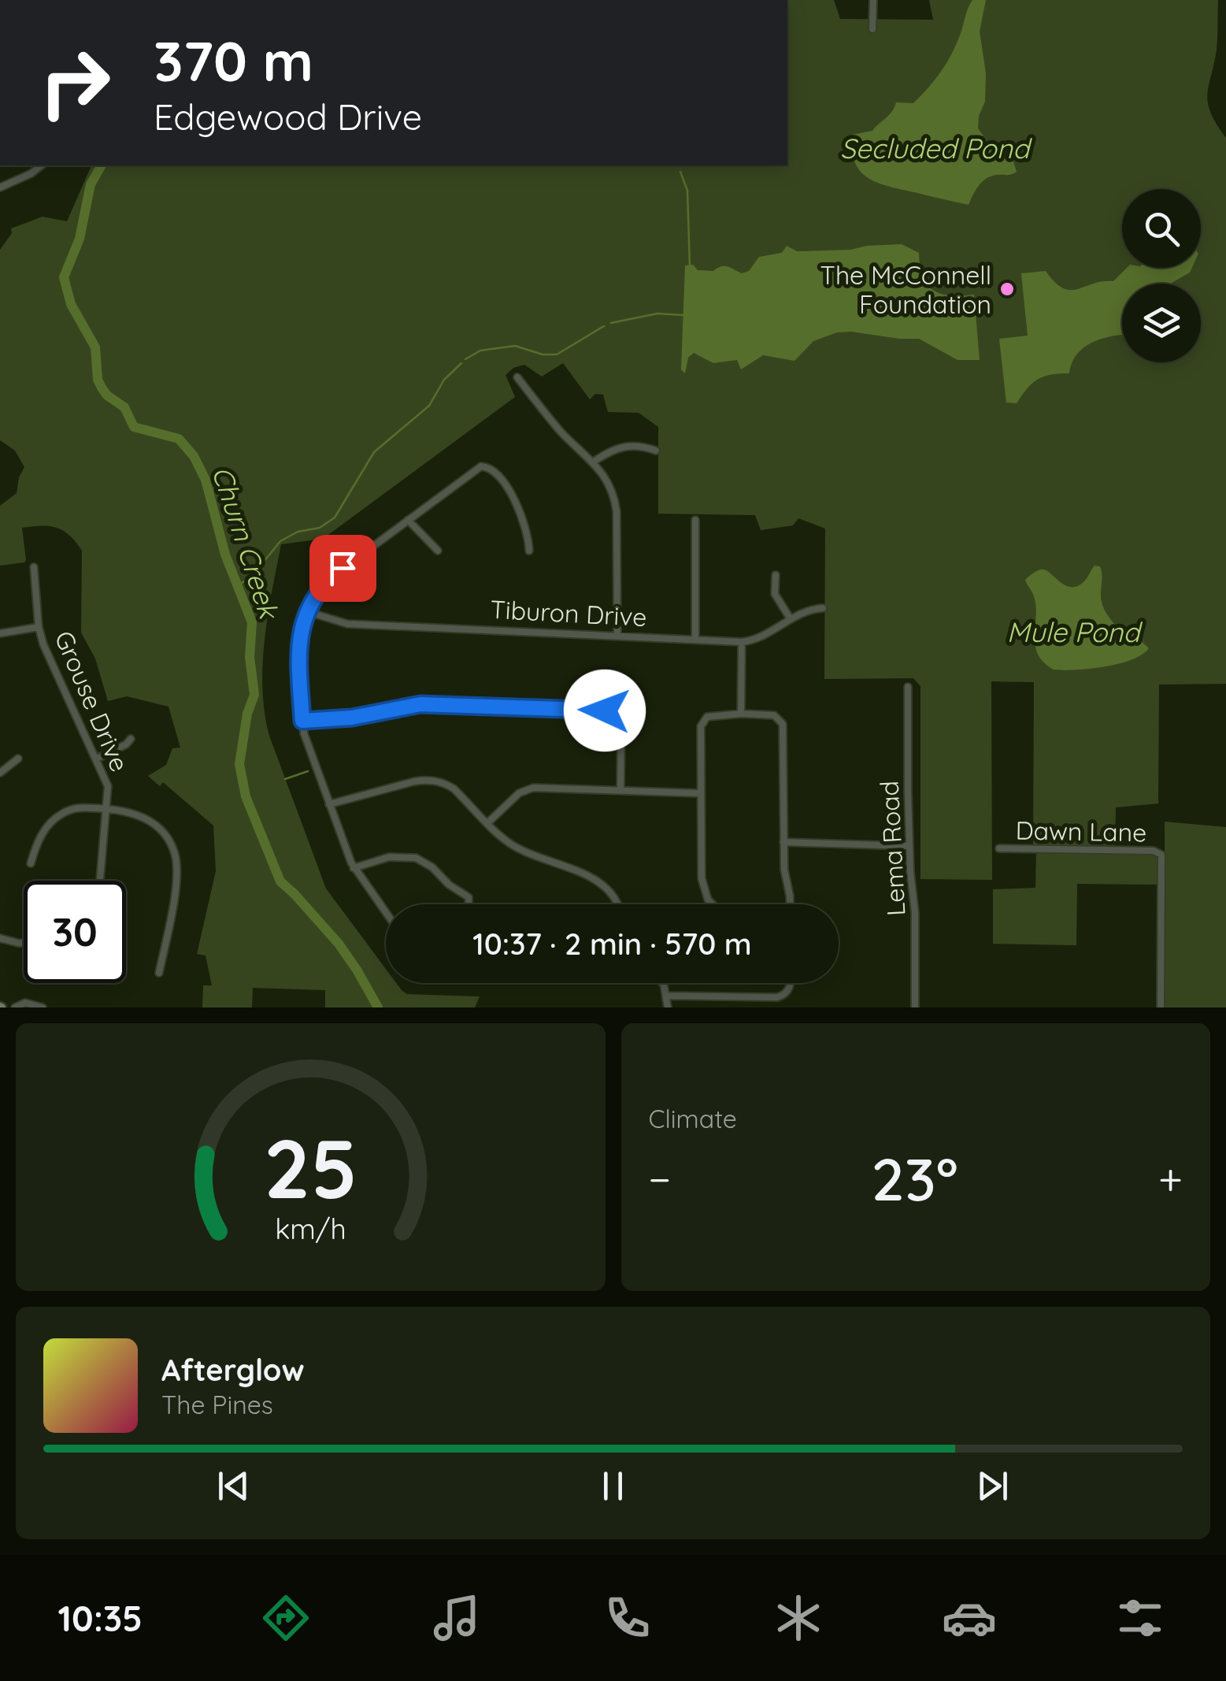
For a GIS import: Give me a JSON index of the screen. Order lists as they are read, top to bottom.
{
  "streets": {
    "street": [
      "Tiburon Drive",
      "Grouse Drive",
      "Dawn Lane",
      "Lema Road"
    ]
  },
  "water": ["Secluded Pond", "Churn Creek", "Mule Pond"],
  "places": ["The McConnell Foundation"],
  "page": {
    "turn": ["370 m", "Edgewood Drive"],
    "limit": "30",
    "trip": "10:37 · 2 min · 570 m",
    "tile": "Climate",
    "heat": ["−", "23°", "+"],
    "song": ["Afterglow", "The Pines"],
    "tabs": "10:35",
    "gauge": ["25", "km/h"]
  }
}
